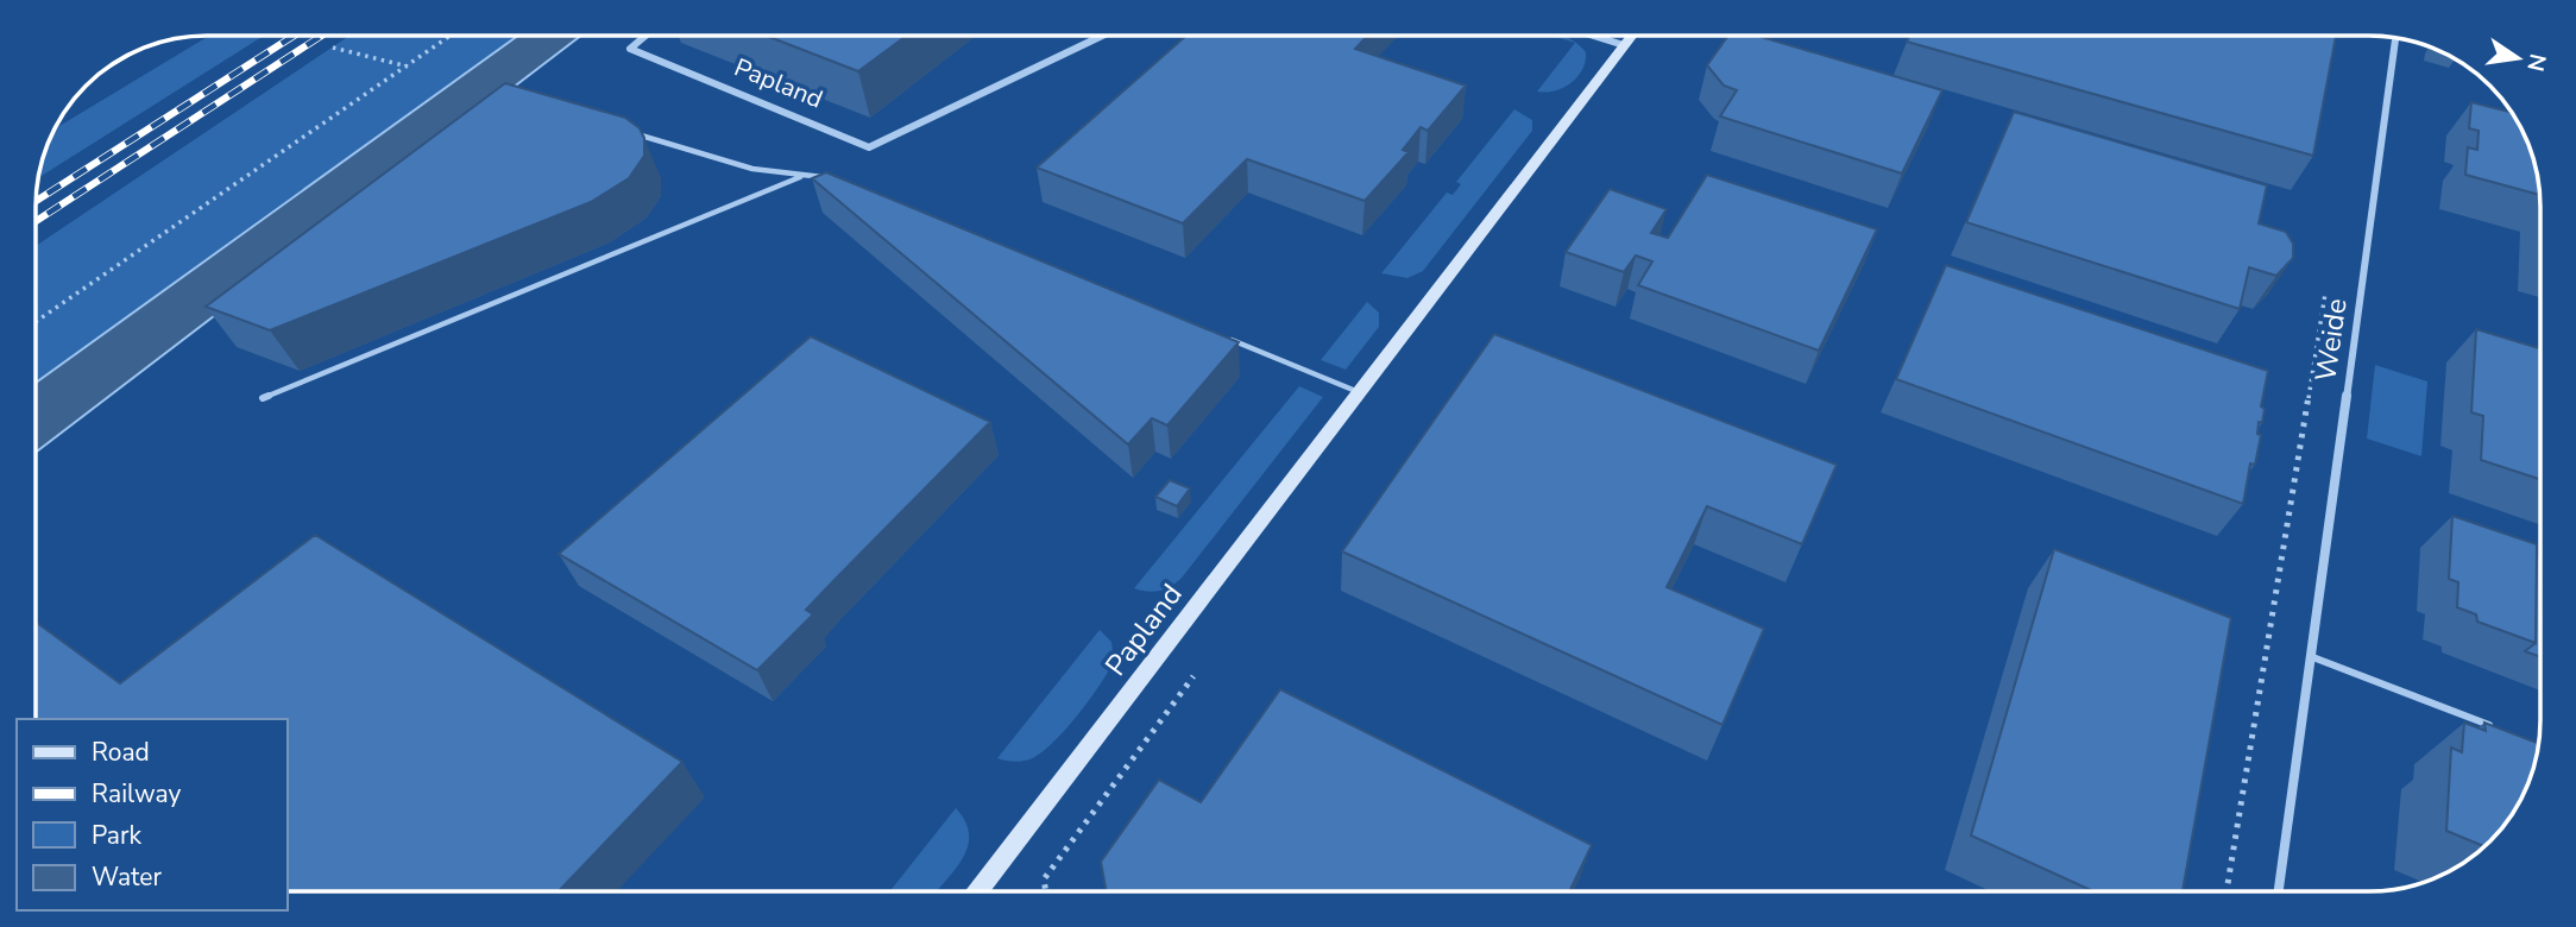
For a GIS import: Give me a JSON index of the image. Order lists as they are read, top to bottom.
{
  "streets": {
    "street": ["Papland", "Weide"]
  },
  "legend": [
    "Road",
    "Railway",
    "Park",
    "Water"
  ],
  "north": "right"
}
